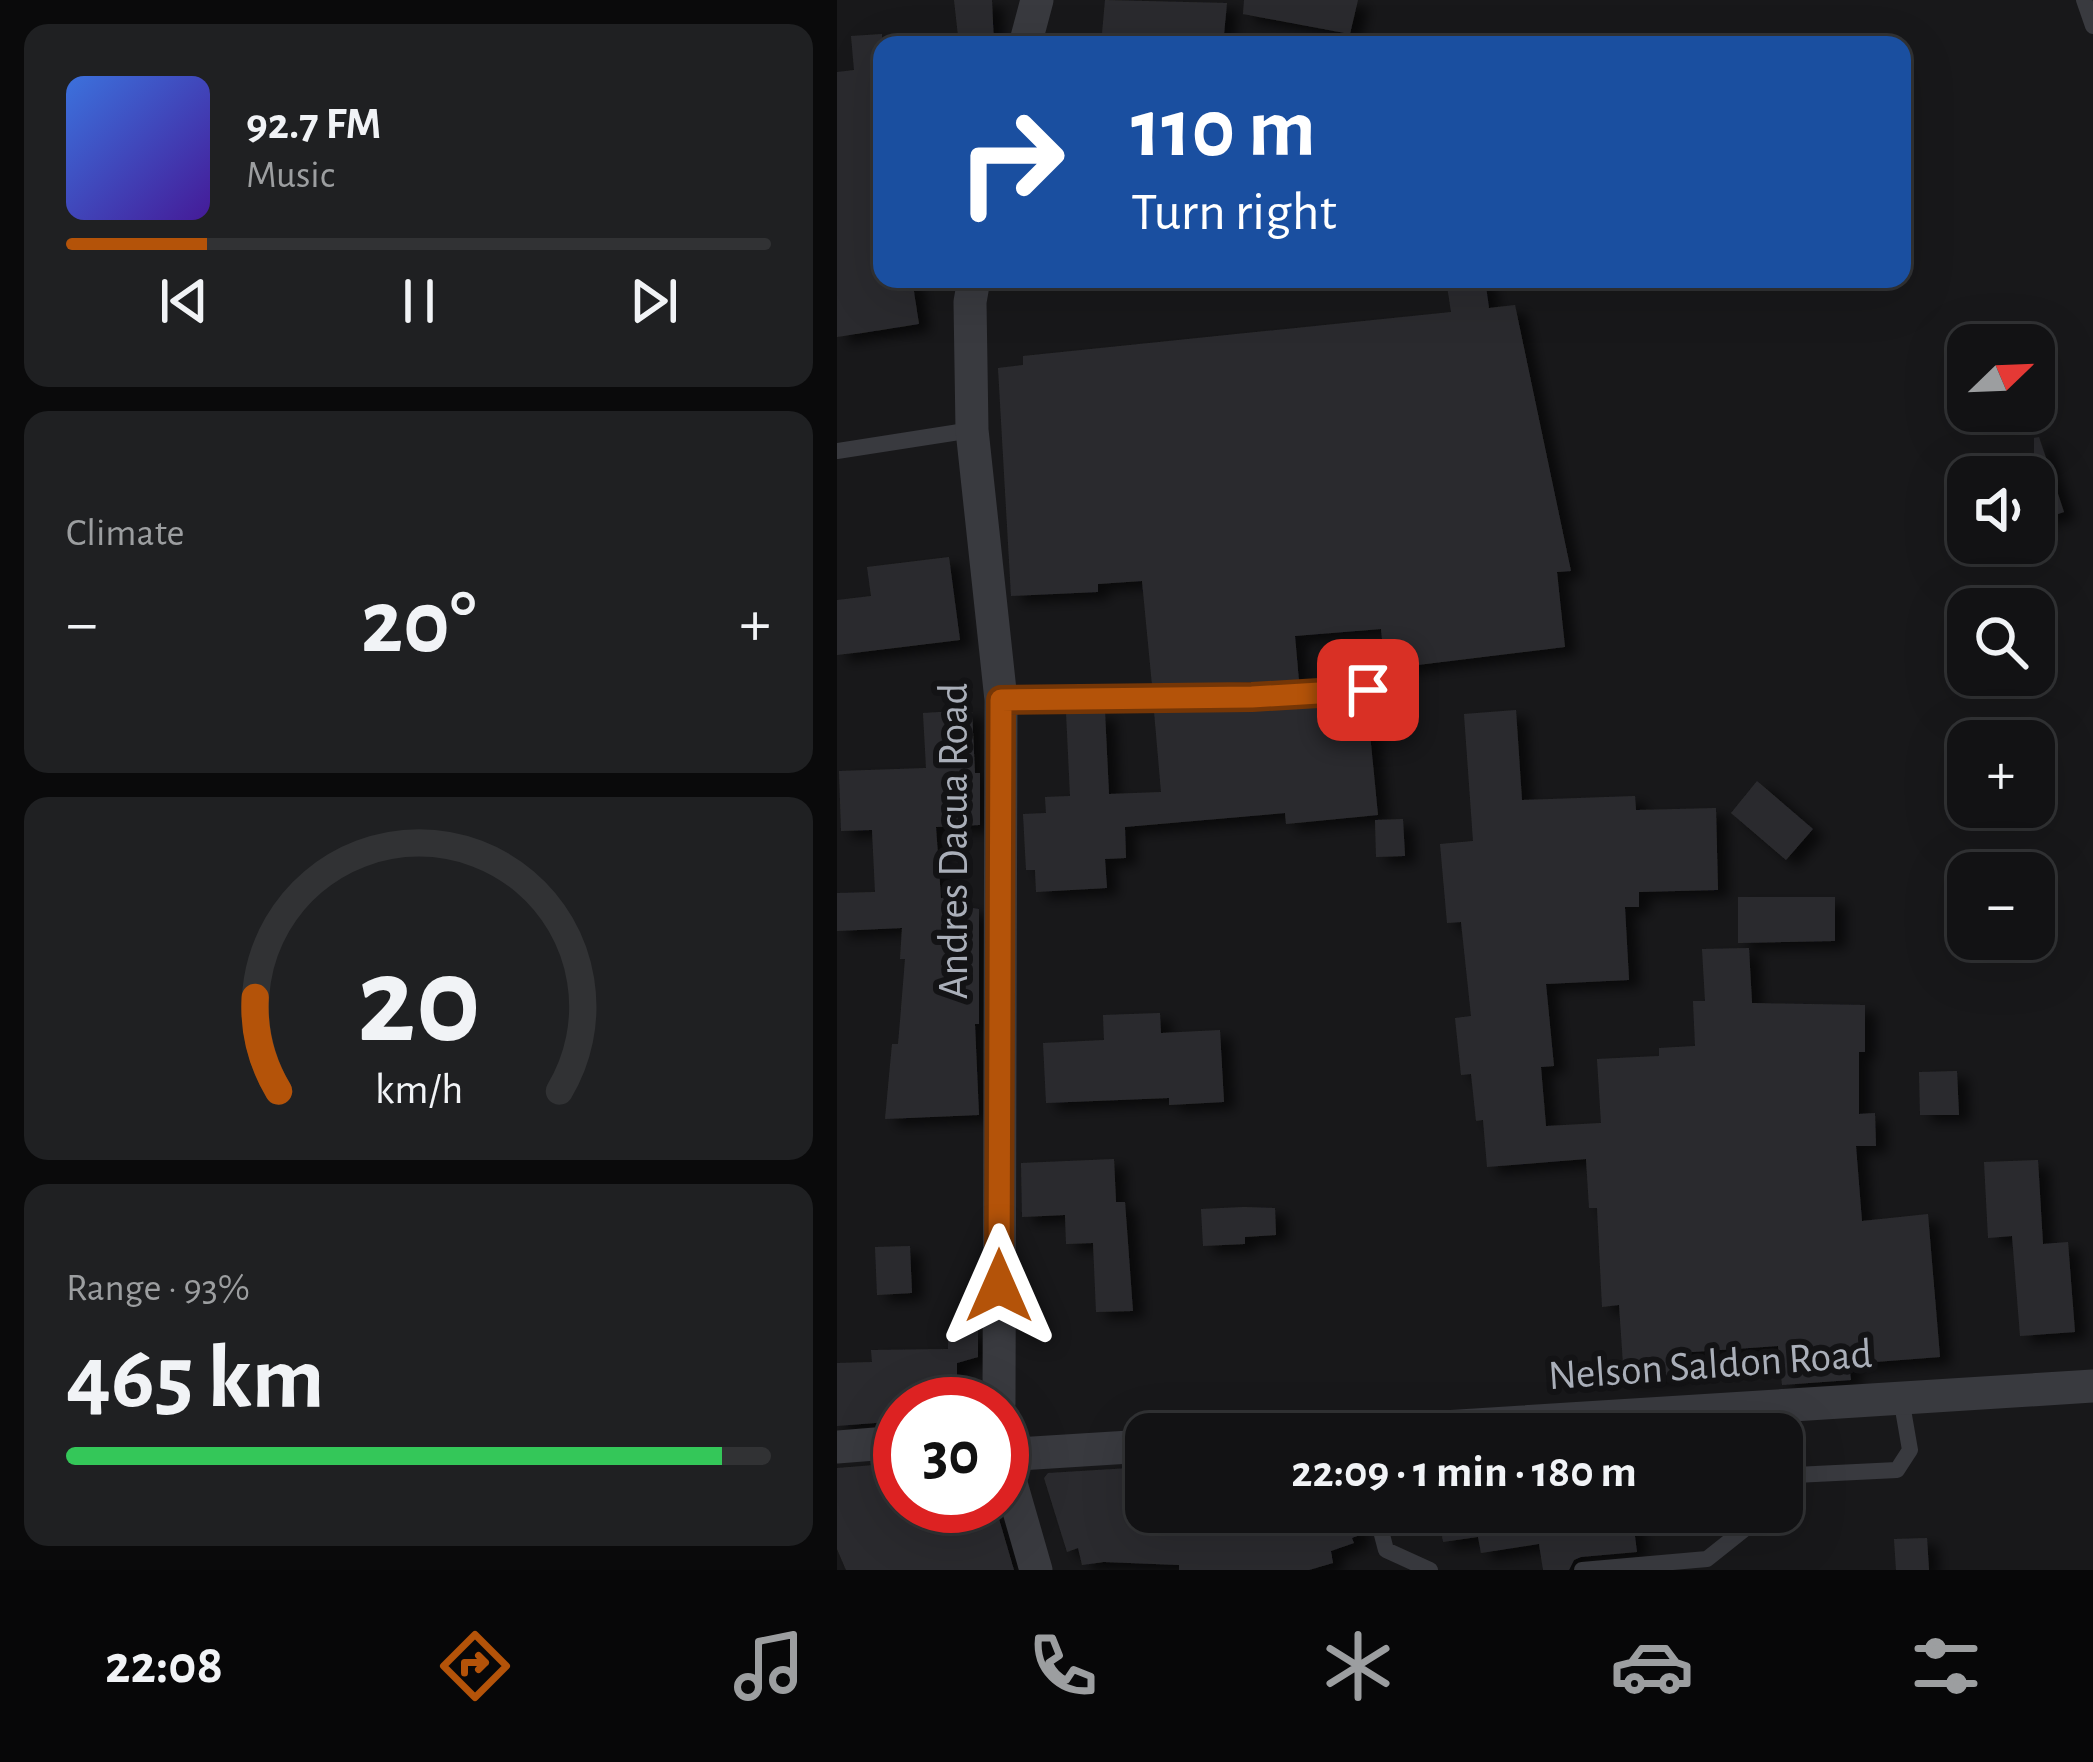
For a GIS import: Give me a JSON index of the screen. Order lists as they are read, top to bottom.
{
  "streets": {
    "street": ["Andres Dacua Road", "Nelson Saldon Road"]
  },
  "north": "top right",
  "page": {
    "turn": ["110 m", "Turn right"],
    "song": ["92.7 FM", "Music"],
    "map_buttons": ["+", "−"],
    "tile": [
      "Climate",
      ["Range · 93%", "465 km"]
    ],
    "heat": ["−", "20°", "+"],
    "limit": "30",
    "trip": "22:09 · 1 min · 180 m",
    "tabs": "22:08",
    "gauge": ["20", "km/h"]
  }
}
